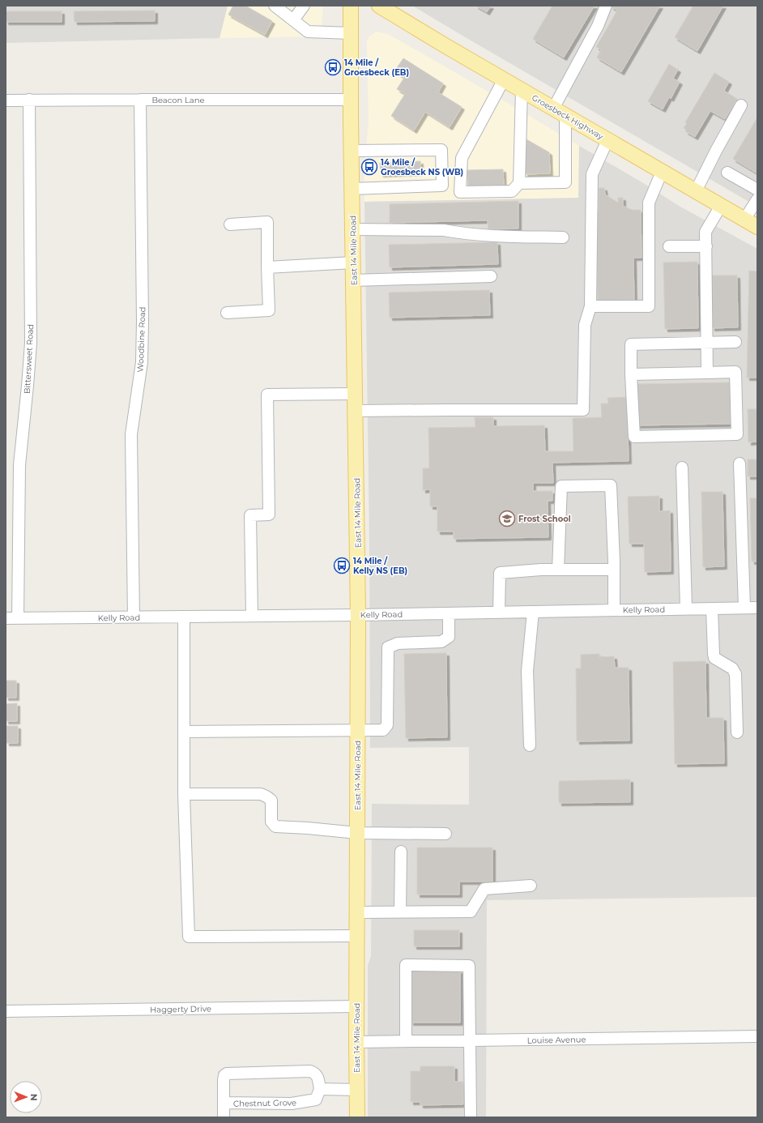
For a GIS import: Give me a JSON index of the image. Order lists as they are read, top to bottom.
{
  "streets": {
    "main road": ["Groesbeck Highway", "East 14 Mile Road"],
    "street": [
      "Beacon Lane",
      "Woodbine Road",
      "Bittersweet Road",
      "Kelly Road",
      "Haggerty Drive",
      "Louise Avenue",
      "Chestnut Grove"
    ]
  },
  "crossings": [
    ["Beacon Lane", "East 14 Mile Road"],
    ["Beacon Lane", "Woodbine Road"],
    ["Beacon Lane", "Bittersweet Road"],
    ["East 14 Mile Road", "Kelly Road"],
    ["East 14 Mile Road", "Haggerty Drive"],
    ["East 14 Mile Road", "Louise Avenue"],
    ["Woodbine Road", "Kelly Road"],
    ["Bittersweet Road", "Kelly Road"]
  ],
  "places": {
    "bus stop": ["14 Mile / Groesbeck (EB)", "14 Mile / Groesbeck NS (WB)", "14 Mile / Kelly NS (EB)"],
    "school or university": ["Frost School"]
  },
  "north": "right"
}
